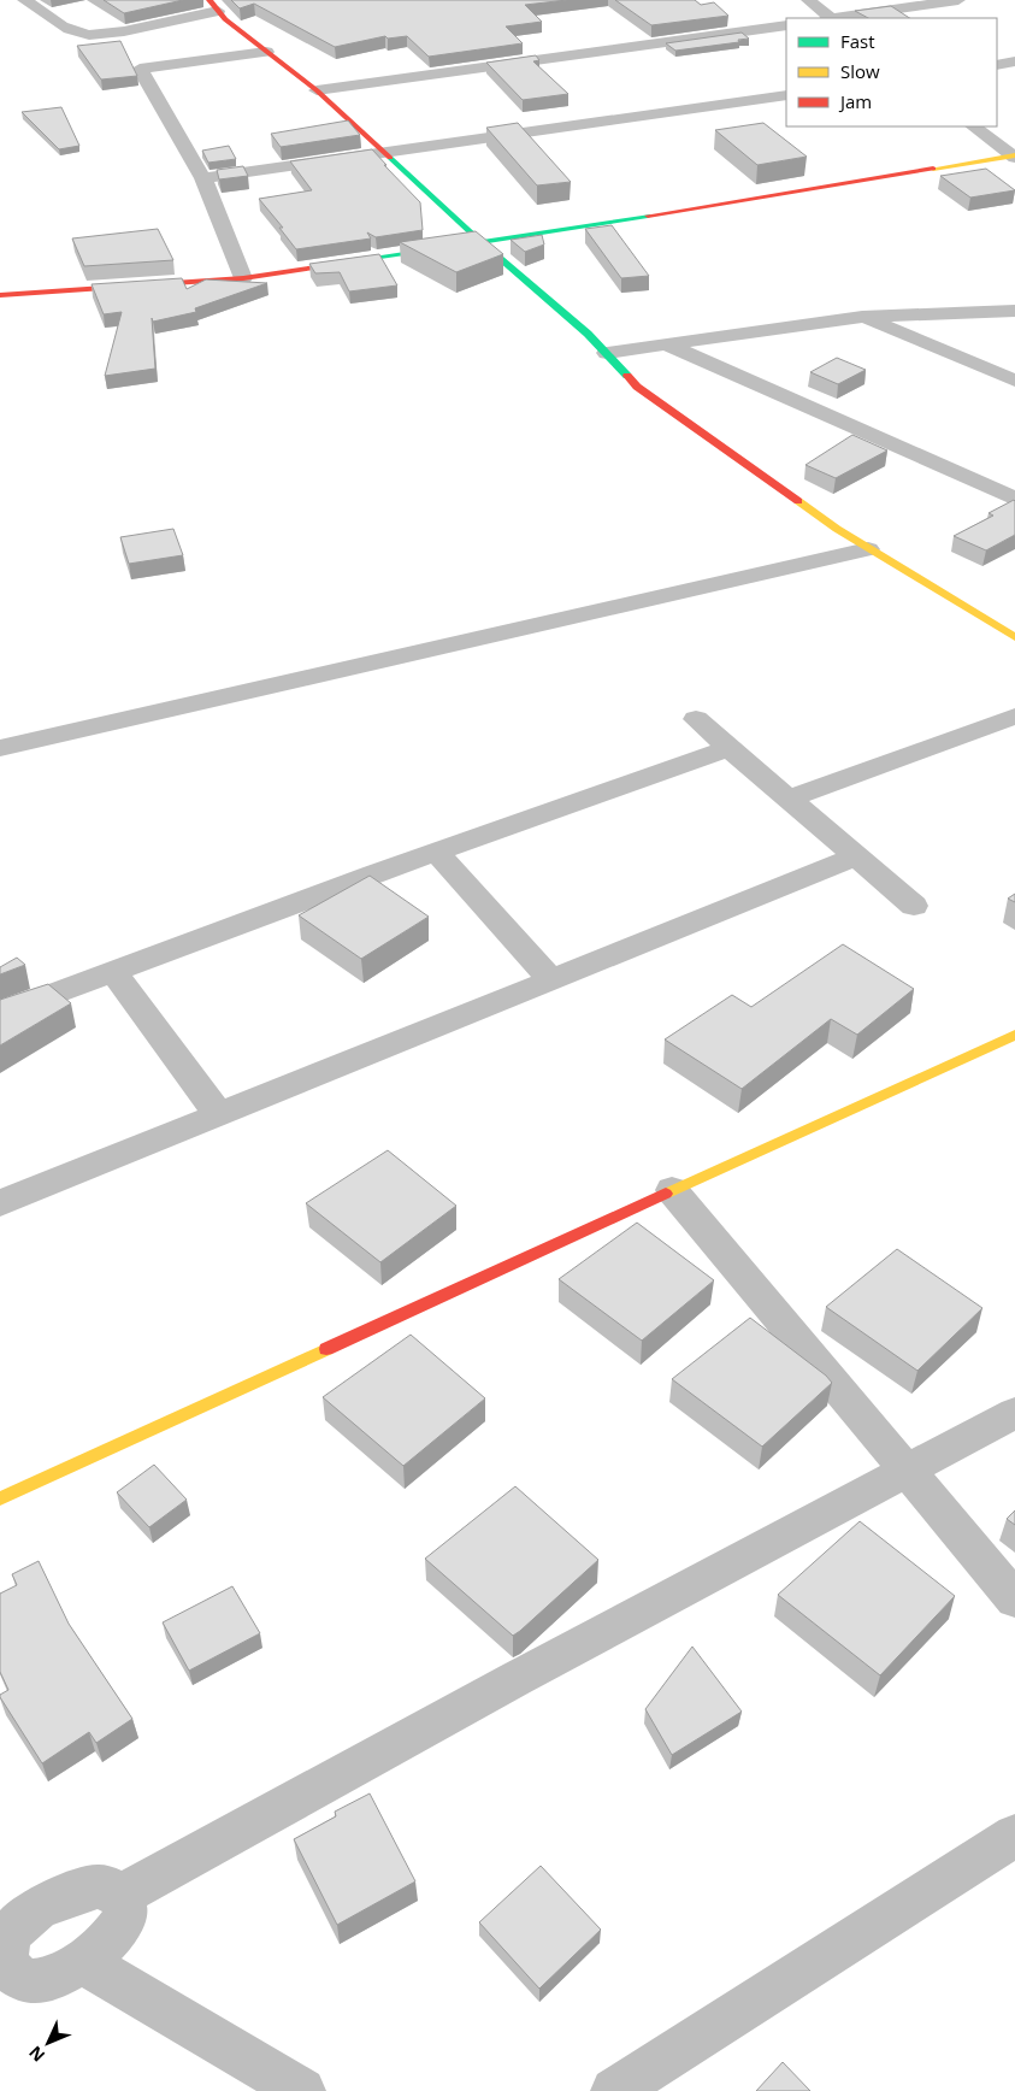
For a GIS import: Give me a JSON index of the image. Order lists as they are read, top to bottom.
{
  "legend": ["Fast", "Slow", "Jam"],
  "north": "bottom left"
}
